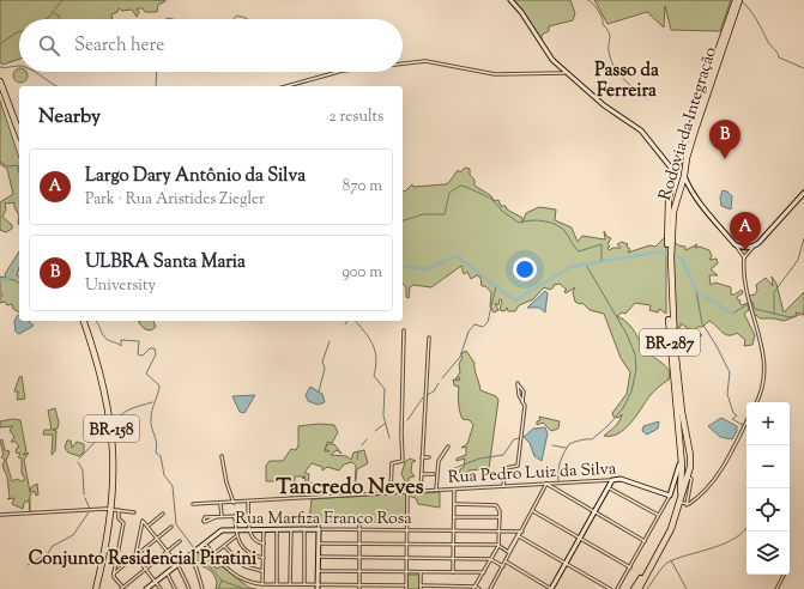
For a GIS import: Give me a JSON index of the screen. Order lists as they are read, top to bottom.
{
  "streets": {
    "highway": ["Rodovia da Integração", "BR-287", "BR-158"],
    "street": ["Rua Pedro Luiz da Silva", "Rua Marfiza Franco Rosa"]
  },
  "crossings": [
    ["Rodovia da Integração", "BR-287"]
  ],
  "districts": ["Passo da Ferreira", "Tancredo Neves", "Conjunto Residencial Piratini"],
  "page": {
    "search": "Search here",
    "heading": ["Nearby", "2 results"],
    "pins": ["B", "A"],
    "list": [
      {
        "mark": "A",
        "name": "Largo Dary Antônio da Silva",
        "note": "Park · Rua Aristides Ziegler",
        "value": "870 m"
      },
      {
        "mark": "B",
        "name": "ULBRA Santa Maria",
        "note": "University",
        "value": "900 m"
      }
    ],
    "map_buttons": ["+", "−"]
  }
}
